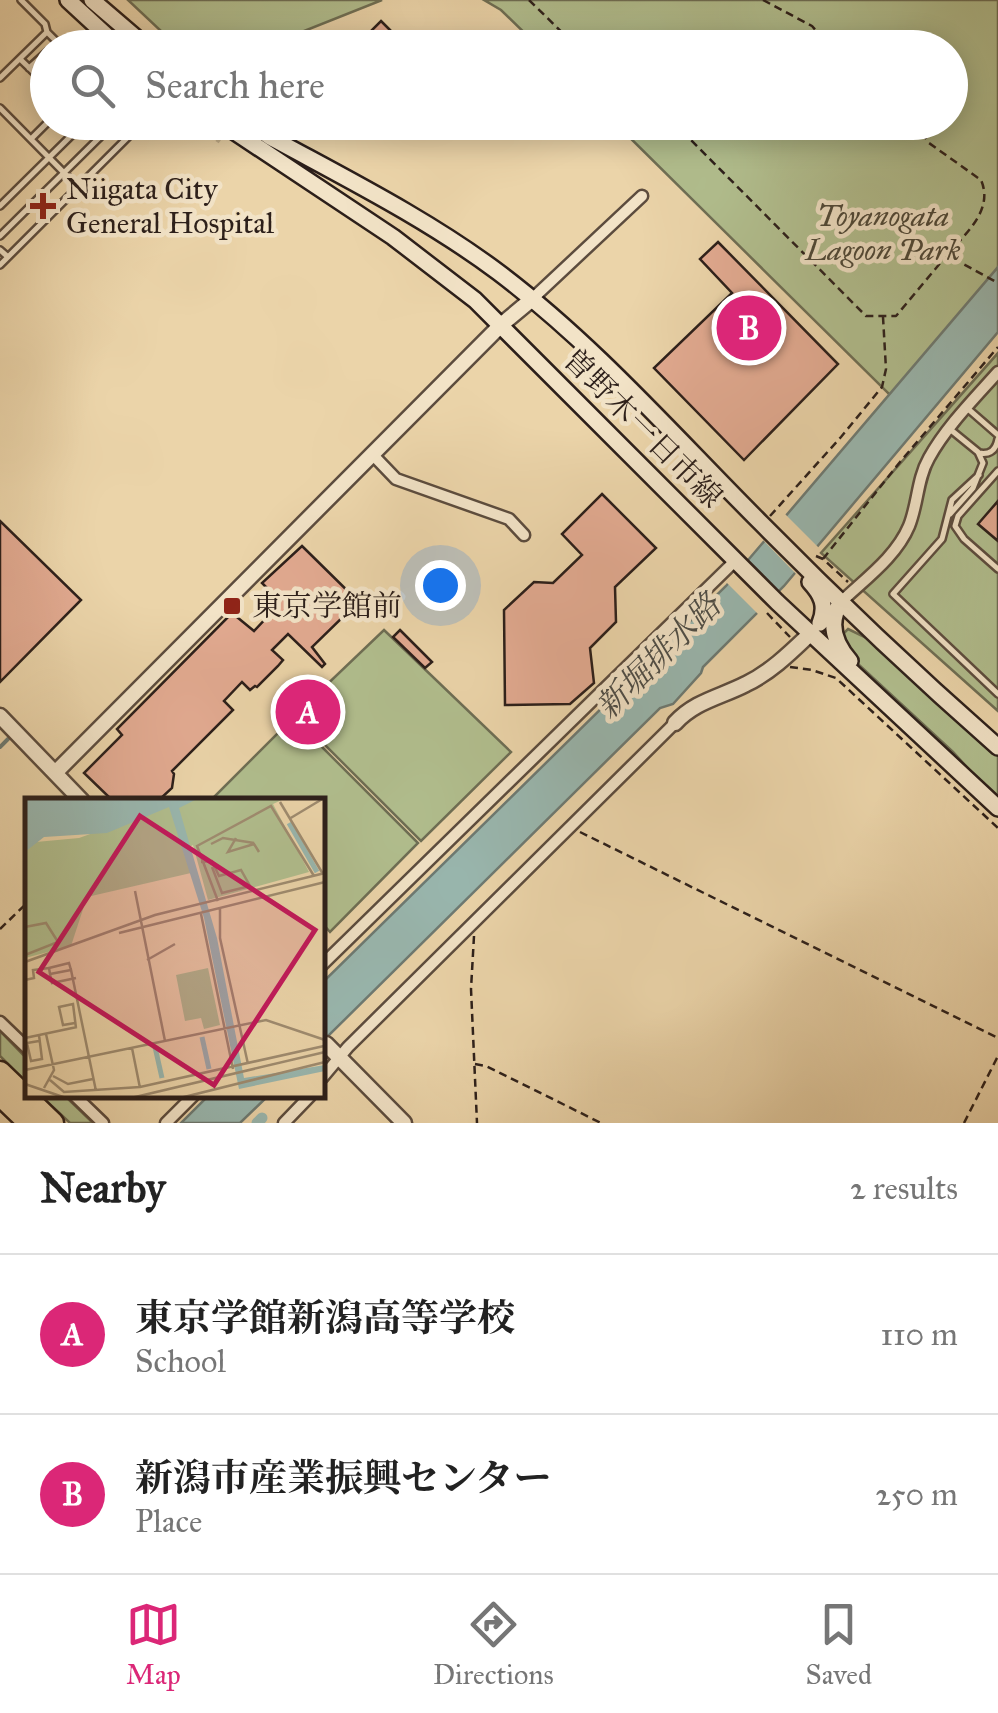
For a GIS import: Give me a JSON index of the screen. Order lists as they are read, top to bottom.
{
  "streets": {
    "main road": ["曽野木一日市線"]
  },
  "water": ["新堀排水路"],
  "parks": ["Toyanogata Lagoon Park"],
  "places": {
    "health": ["Niigata City General Hospital"],
    "transit": ["東京学館前"]
  },
  "page": {
    "search": "Search here",
    "pins": ["B", "A"],
    "heading": ["Nearby", "2 results"],
    "list": [
      {
        "mark": "A",
        "name": "東京学館新潟高等学校",
        "note": "School",
        "value": "110 m"
      },
      {
        "mark": "B",
        "name": "新潟市産業振興センター",
        "note": "Place",
        "value": "250 m"
      }
    ],
    "nav": ["Map", "Directions", "Saved"]
  }
}
